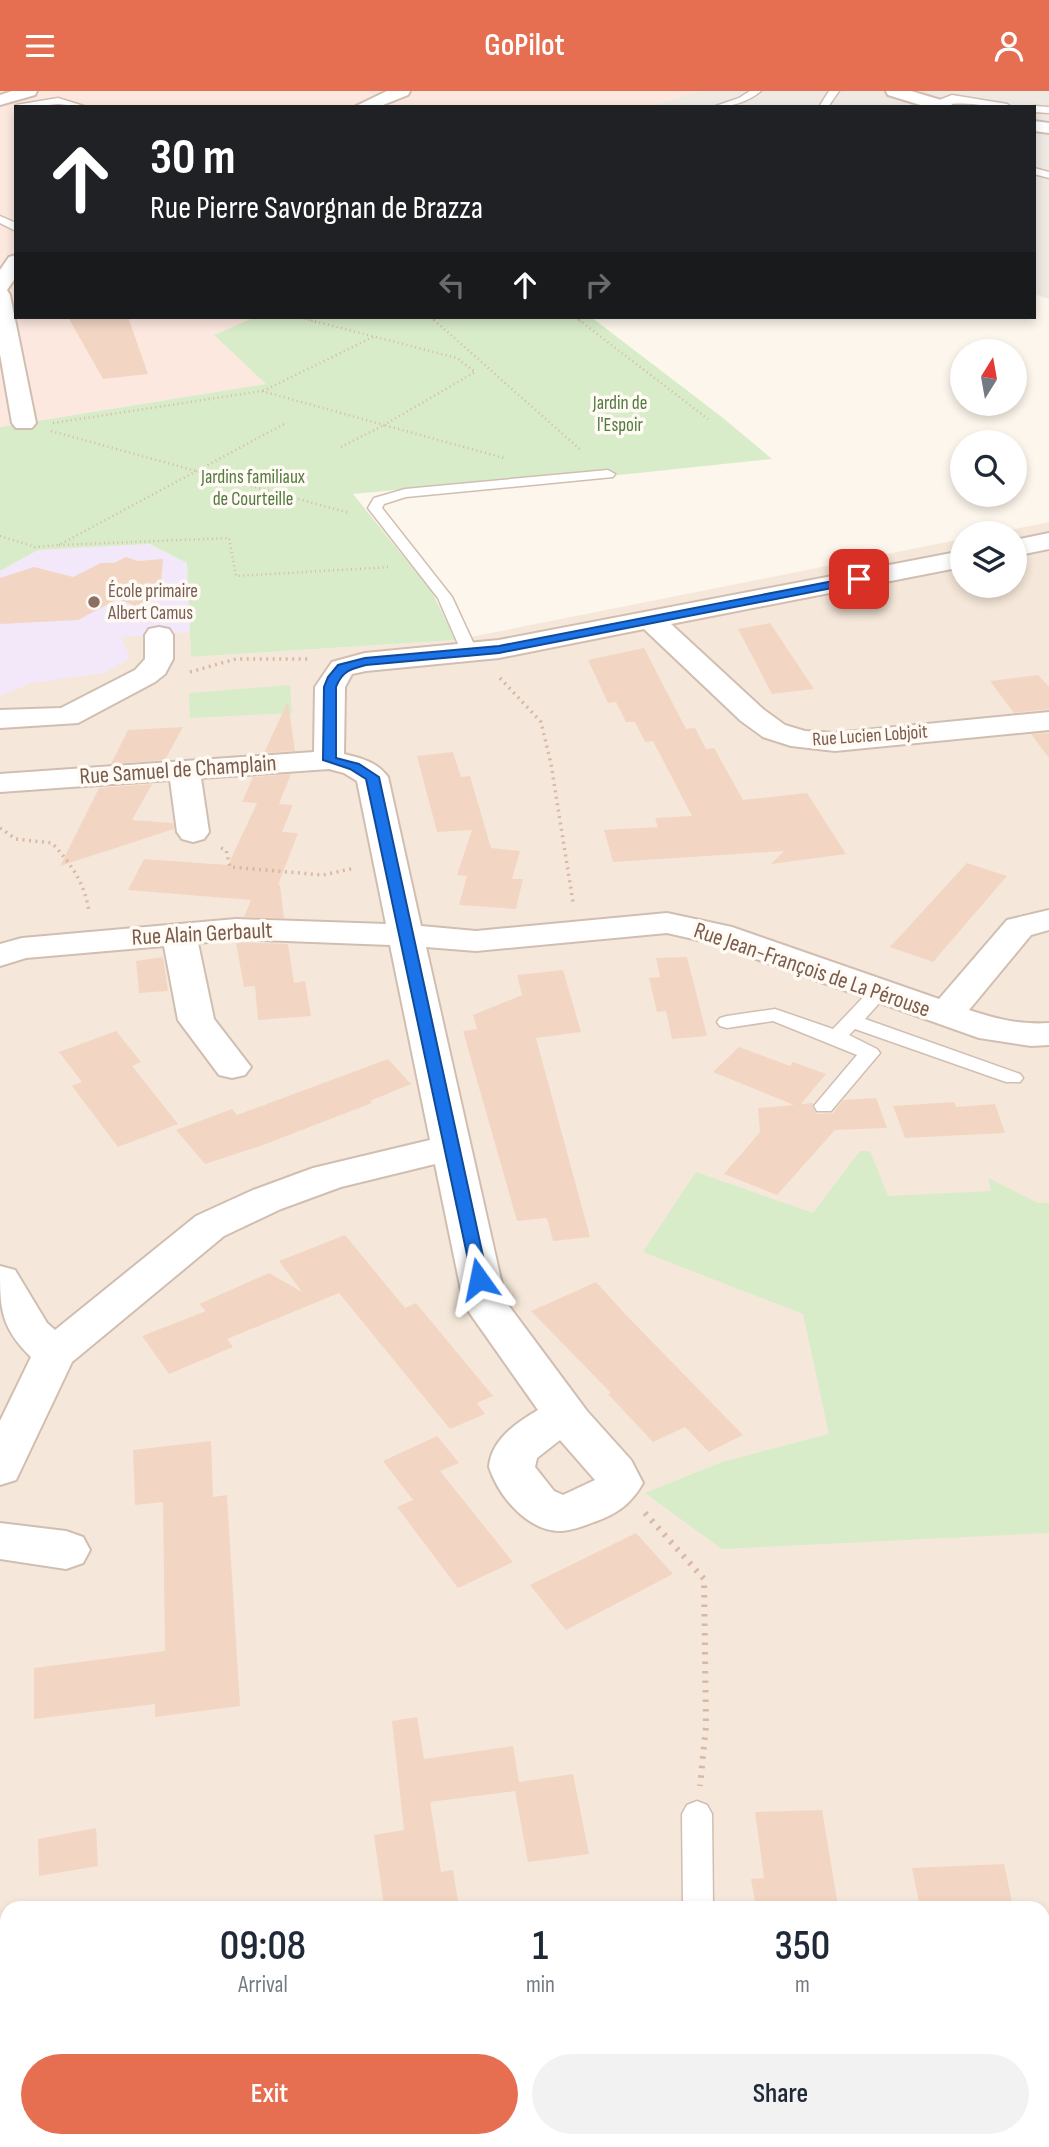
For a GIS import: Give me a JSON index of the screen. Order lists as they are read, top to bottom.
{
  "streets": {
    "street": [
      "Rue Lucien Lobjoit",
      "Rue Samuel de Champlain",
      "Rue Alain Gerbault",
      "Rue Jean-François de La Pérouse"
    ]
  },
  "crossings": [
    ["Rue Alain Gerbault", "Rue Jean-François de La Pérouse"]
  ],
  "parks": ["Jardin de l'Espoir", "Jardins familiaux de Courteille"],
  "places": ["École primaire Albert Camus"],
  "north": "top",
  "page": {
    "header": "GoPilot",
    "turn": ["30 m", "Rue Pierre Savorgnan de Brazza"],
    "eta": [
      "09:08",
      "Arrival",
      "1",
      "min",
      "350",
      "m"
    ],
    "buttons": ["Exit", "Share"]
  }
}
